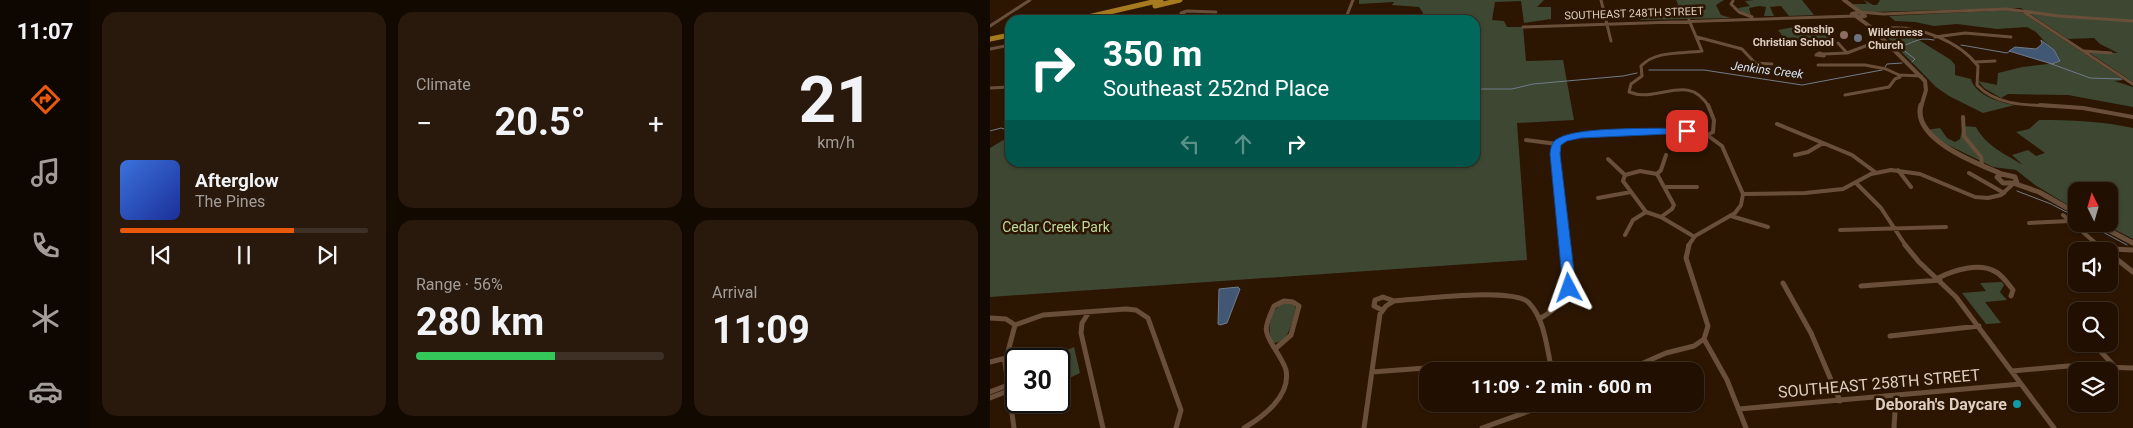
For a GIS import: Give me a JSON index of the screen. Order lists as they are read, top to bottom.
{
  "streets": {
    "street": ["SOUTHEAST 248TH STREET", "SOUTHEAST 258TH STREET"]
  },
  "water": ["Jenkins Creek"],
  "parks": ["Cedar Creek Park"],
  "places": ["Sonship Christian School", "Wilderness Church", "Deborah's Daycare"],
  "north": "top",
  "page": {
    "tabs": "11:07",
    "tile": [
      "Climate",
      ["21", "km/h"],
      ["Range · 56%", "280 km"],
      ["Arrival", "11:09"]
    ],
    "turn": ["350 m", "Southeast 252nd Place"],
    "heat": ["−", "20.5°", "+"],
    "song": ["Afterglow", "The Pines"],
    "limit": "30",
    "trip": "11:09 · 2 min · 600 m"
  }
}
